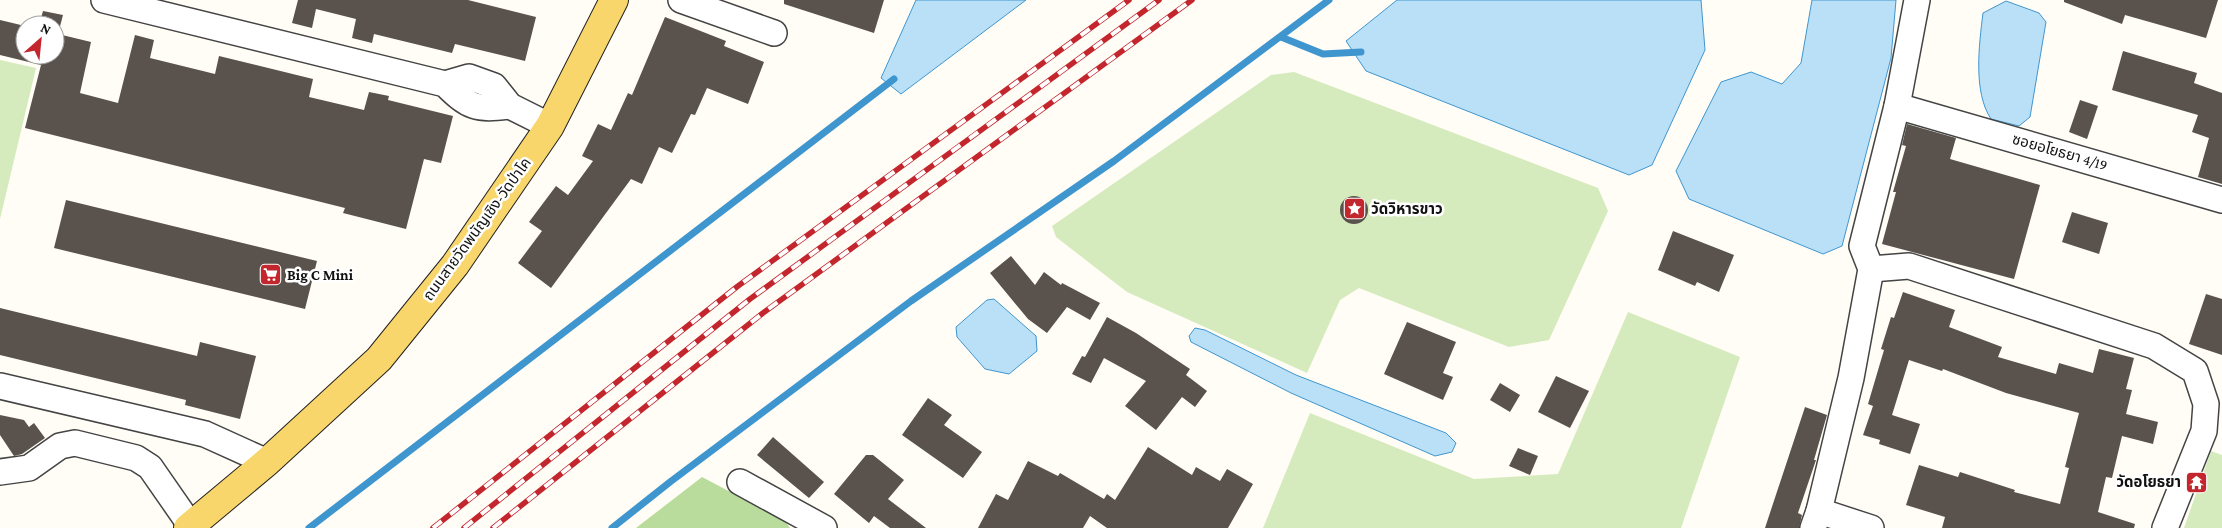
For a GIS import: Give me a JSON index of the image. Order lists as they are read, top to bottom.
{
  "streets": {
    "main road": ["ถนนสายวัดพนัญเชิง-วัดป่าโค"],
    "street": ["ซอยอโยธยา 4/19"]
  },
  "places": {
    "place": ["วัดวิหารขาว"],
    "supermarket": ["Big C Mini"],
    "temple": ["วัดอโยธยา"]
  },
  "north": "top right"
}
